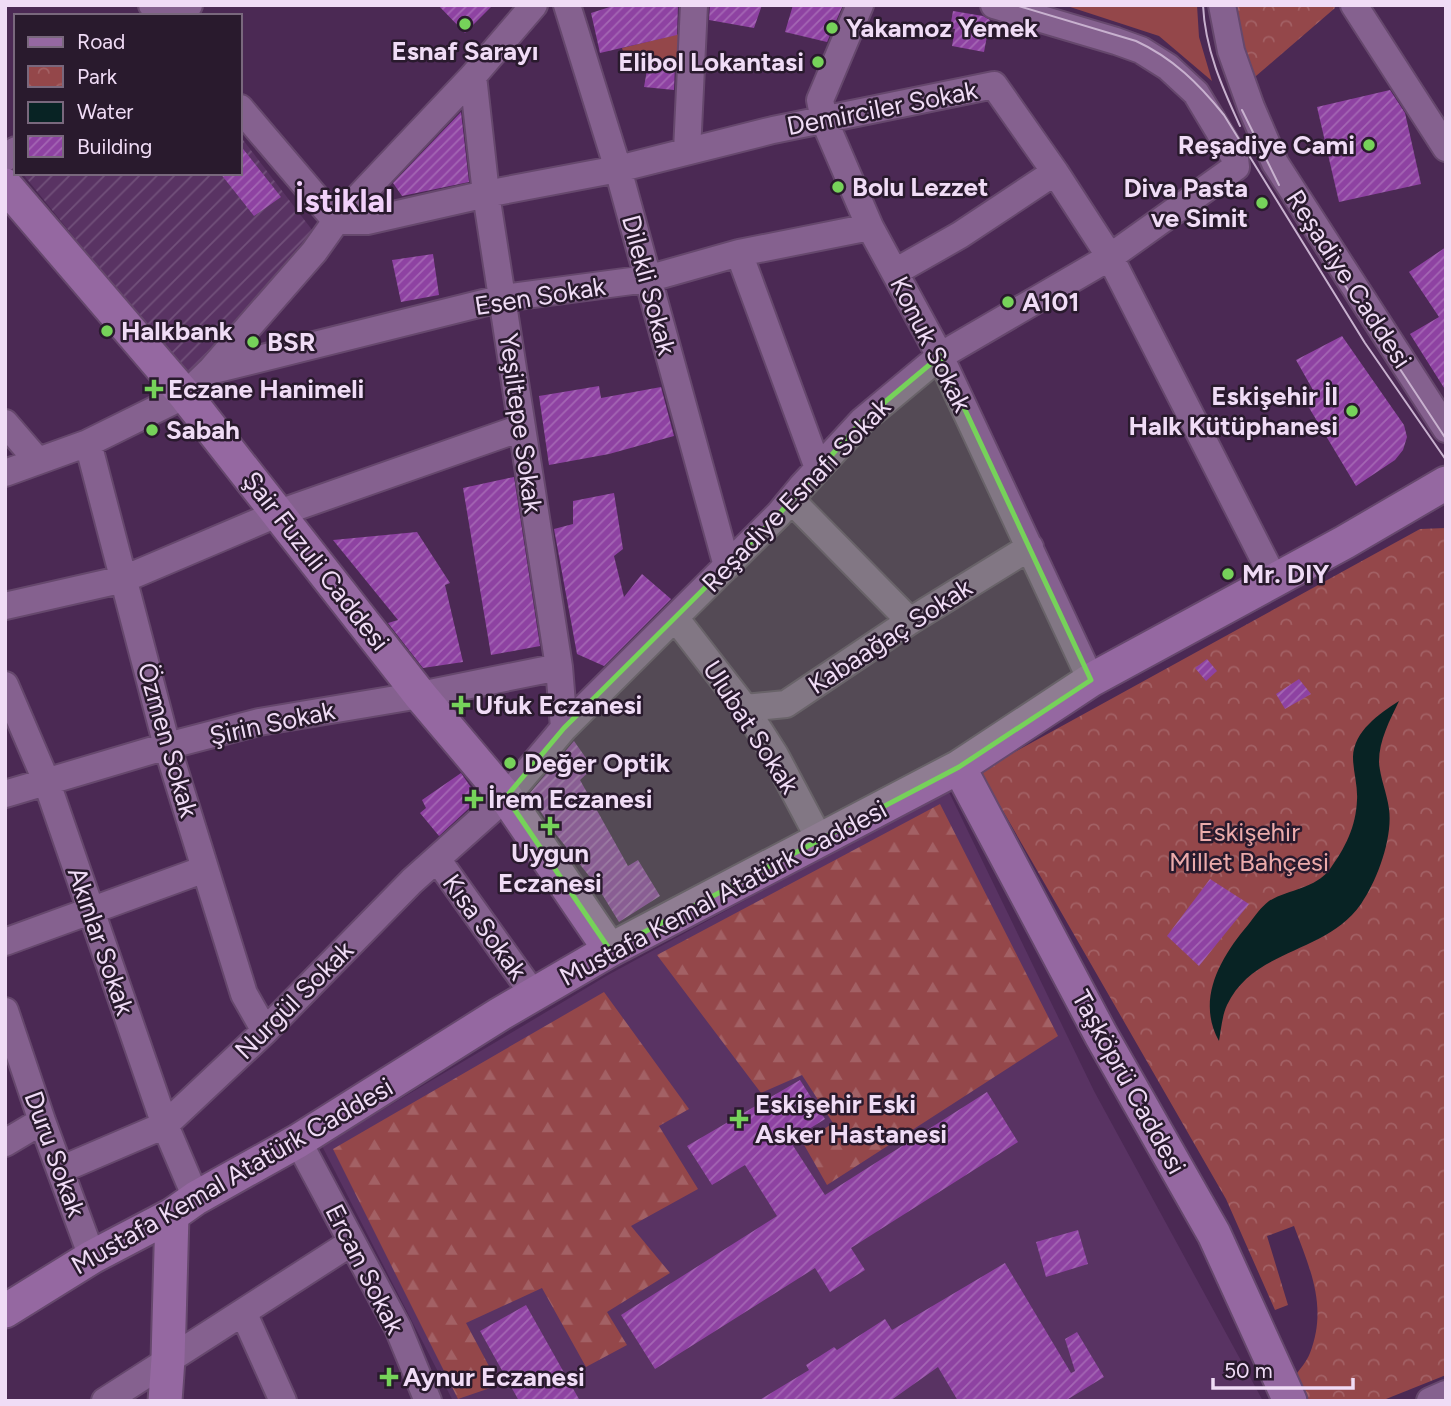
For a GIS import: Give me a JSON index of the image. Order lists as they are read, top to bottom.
{
  "streets": {
    "main road": ["Şair Fuzuli Caddesi", "Mustafa Kemal Atatürk Caddesi", "Taşköprü Caddesi"],
    "street": [
      "Demirciler Sokak",
      "Reşadiye Caddesi",
      "Dilekli Sokak",
      "Esen Sokak",
      "Konuk Sokak",
      "Yeşiltepe Sokak",
      "Reşadiye Esnafı Sokak",
      "Kabaağaç Sokak",
      "Şirin Sokak",
      "Ulubat Sokak",
      "Özmen Sokak",
      "Kısa Sokak",
      "Akınlar Sokak",
      "Nurgül Sokak",
      "Duru Sokak",
      "Ercan Sokak"
    ]
  },
  "crossings": [
    ["Demirciler Sokak", "Dilekli Sokak"],
    ["Demirciler Sokak", "Konuk Sokak"],
    ["Demirciler Sokak", "Yeşiltepe Sokak"],
    ["Demirciler Sokak", "Reşadiye Esnafı Sokak"],
    ["Demirciler Sokak", "Mustafa Kemal Atatürk Caddesi"],
    ["Dilekli Sokak", "Esen Sokak"],
    ["Dilekli Sokak", "Reşadiye Esnafı Sokak"],
    ["Esen Sokak", "Konuk Sokak"],
    ["Esen Sokak", "Yeşiltepe Sokak"],
    ["Konuk Sokak", "Reşadiye Esnafı Sokak"],
    ["Konuk Sokak", "Kabaağaç Sokak"],
    ["Konuk Sokak", "Mustafa Kemal Atatürk Caddesi"],
    ["Yeşiltepe Sokak", "Reşadiye Esnafı Sokak"],
    ["Yeşiltepe Sokak", "Şirin Sokak"],
    ["Reşadiye Esnafı Sokak", "Şair Fuzuli Caddesi"],
    ["Reşadiye Esnafı Sokak", "Ulubat Sokak"],
    ["Reşadiye Esnafı Sokak", "Nurgül Sokak"],
    ["Şair Fuzuli Caddesi", "Şirin Sokak"],
    ["Şair Fuzuli Caddesi", "Mustafa Kemal Atatürk Caddesi"],
    ["Şair Fuzuli Caddesi", "Nurgül Sokak"],
    ["Kabaağaç Sokak", "Ulubat Sokak"],
    ["Şirin Sokak", "Özmen Sokak"],
    ["Şirin Sokak", "Akınlar Sokak"],
    ["Ulubat Sokak", "Mustafa Kemal Atatürk Caddesi"],
    ["Özmen Sokak", "Nurgül Sokak"],
    ["Mustafa Kemal Atatürk Caddesi", "Kısa Sokak"],
    ["Mustafa Kemal Atatürk Caddesi", "Akınlar Sokak"],
    ["Mustafa Kemal Atatürk Caddesi", "Taşköprü Caddesi"],
    ["Mustafa Kemal Atatürk Caddesi", "Duru Sokak"],
    ["Mustafa Kemal Atatürk Caddesi", "Ercan Sokak"],
    ["Kısa Sokak", "Nurgül Sokak"],
    ["Akınlar Sokak", "Nurgül Sokak"],
    ["Nurgül Sokak", "Duru Sokak"]
  ],
  "districts": ["İstiklal"],
  "parks": ["Eskişehir Millet Bahçesi"],
  "places": {
    "other": [
      "Esnaf Sarayı",
      "Yakamoz Yemek",
      "Elibol Lokantasi",
      "Reşadiye Cami",
      "Bolu Lezzet",
      "Diva Pasta ve Simit",
      "A101",
      "Halkbank",
      "BSR",
      "Eskişehir İl Halk Kütüphanesi",
      "Sabah",
      "Mr. DIY",
      "Değer Optik"
    ],
    "health": [
      "Eczane Hanimeli",
      "Ufuk Eczanesi",
      "İrem Eczanesi",
      "Uygun Eczanesi",
      "Eskişehir Eski Asker Hastanesi",
      "Aynur Eczanesi"
    ]
  },
  "legend": [
    "Road",
    "Park",
    "Water",
    "Building"
  ],
  "scale_bar": "50 m"
}
